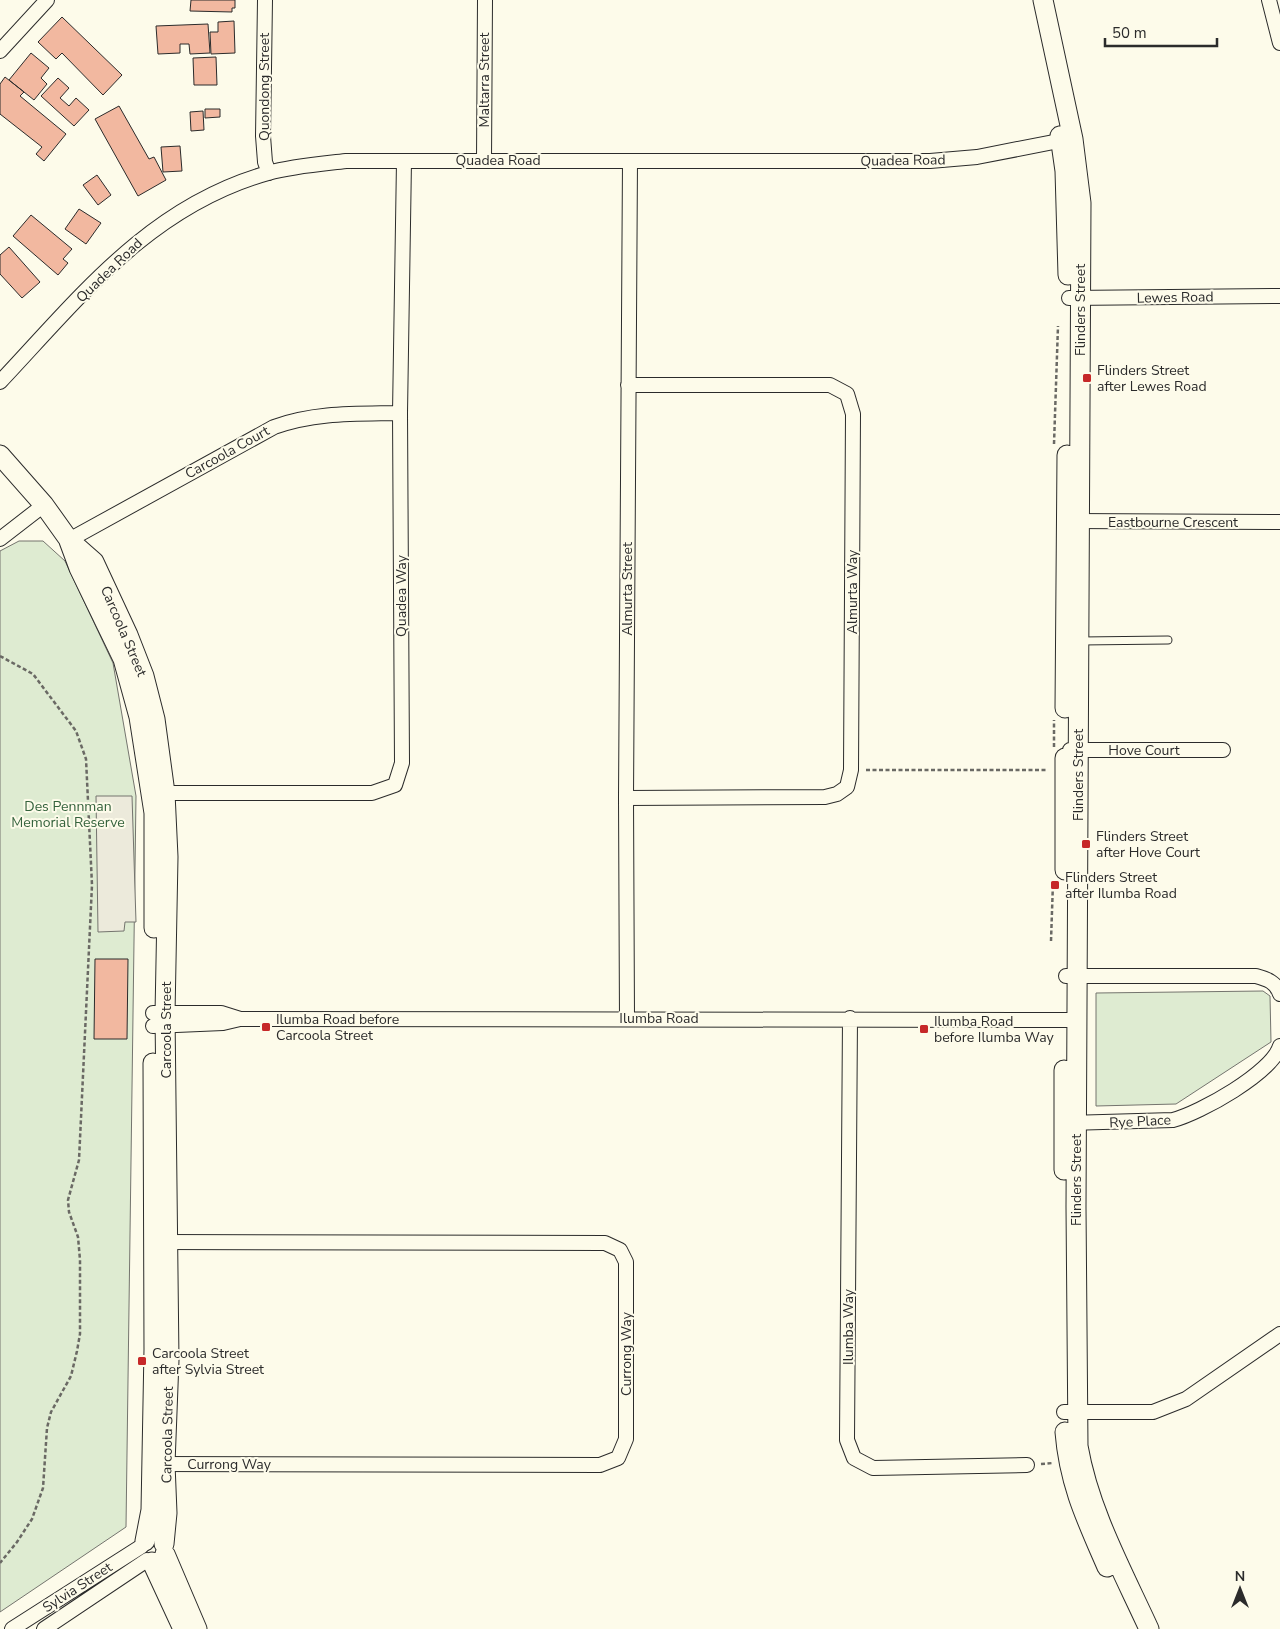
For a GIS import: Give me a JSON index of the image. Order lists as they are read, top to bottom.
{
  "streets": {
    "main road": ["Flinders Street", "Carcoola Street"],
    "street": [
      "Maltarra Street",
      "Quondong Street",
      "Quadea Road",
      "Lewes Road",
      "Carcoola Court",
      "Eastbourne Crescent",
      "Almurta Street",
      "Almurta Way",
      "Quadea Way",
      "Hove Court",
      "Ilumba Road",
      "Rye Place",
      "Ilumba Way",
      "Currong Way",
      "Sylvia Street"
    ]
  },
  "crossings": [
    ["Maltarra Street", "Quadea Road"],
    ["Quondong Street", "Quadea Road"],
    ["Quadea Road", "Flinders Street"],
    ["Quadea Road", "Almurta Street"],
    ["Quadea Road", "Quadea Way"],
    ["Lewes Road", "Flinders Street"],
    ["Flinders Street", "Eastbourne Crescent"],
    ["Flinders Street", "Hove Court"],
    ["Flinders Street", "Ilumba Road"],
    ["Flinders Street", "Rye Place"],
    ["Carcoola Court", "Quadea Way"],
    ["Carcoola Court", "Carcoola Street"],
    ["Almurta Street", "Almurta Way"],
    ["Almurta Street", "Ilumba Road"],
    ["Quadea Way", "Carcoola Street"],
    ["Carcoola Street", "Ilumba Road"],
    ["Carcoola Street", "Currong Way"],
    ["Carcoola Street", "Sylvia Street"],
    ["Ilumba Road", "Ilumba Way"]
  ],
  "parks": ["Des Pennman Memorial Reserve"],
  "places": {
    "transit": [
      "Flinders Street after Lewes Road",
      "Flinders Street after Hove Court",
      "Flinders Street after Ilumba Road",
      "Ilumba Road before Carcoola Street",
      "Ilumba Road before Ilumba Way",
      "Carcoola Street after Sylvia Street"
    ]
  },
  "scale_bar": "50 m",
  "north": "top"
}
